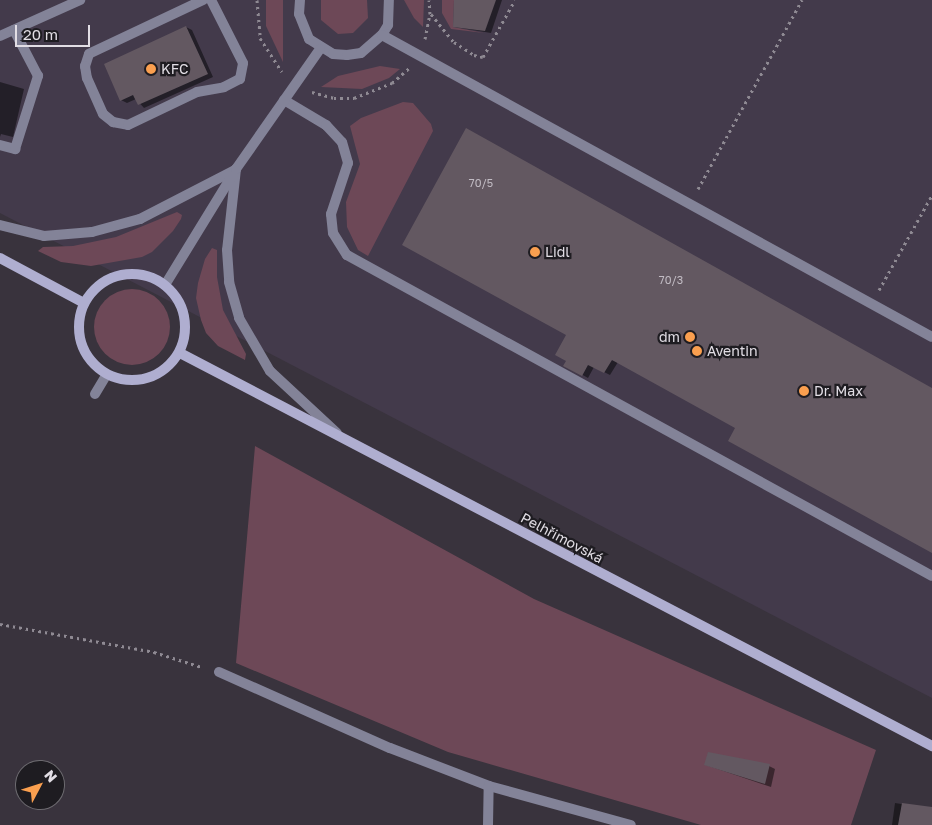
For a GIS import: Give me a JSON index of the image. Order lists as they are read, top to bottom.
{
  "streets": {
    "main road": ["Pelhřimovská"]
  },
  "places": [
    "KFC",
    "Lidl",
    "dm",
    "Aventin",
    "Dr. Max"
  ],
  "house_numbers": ["70/5", "70/3"],
  "scale_bar": "20 m",
  "north": "top right"
}
